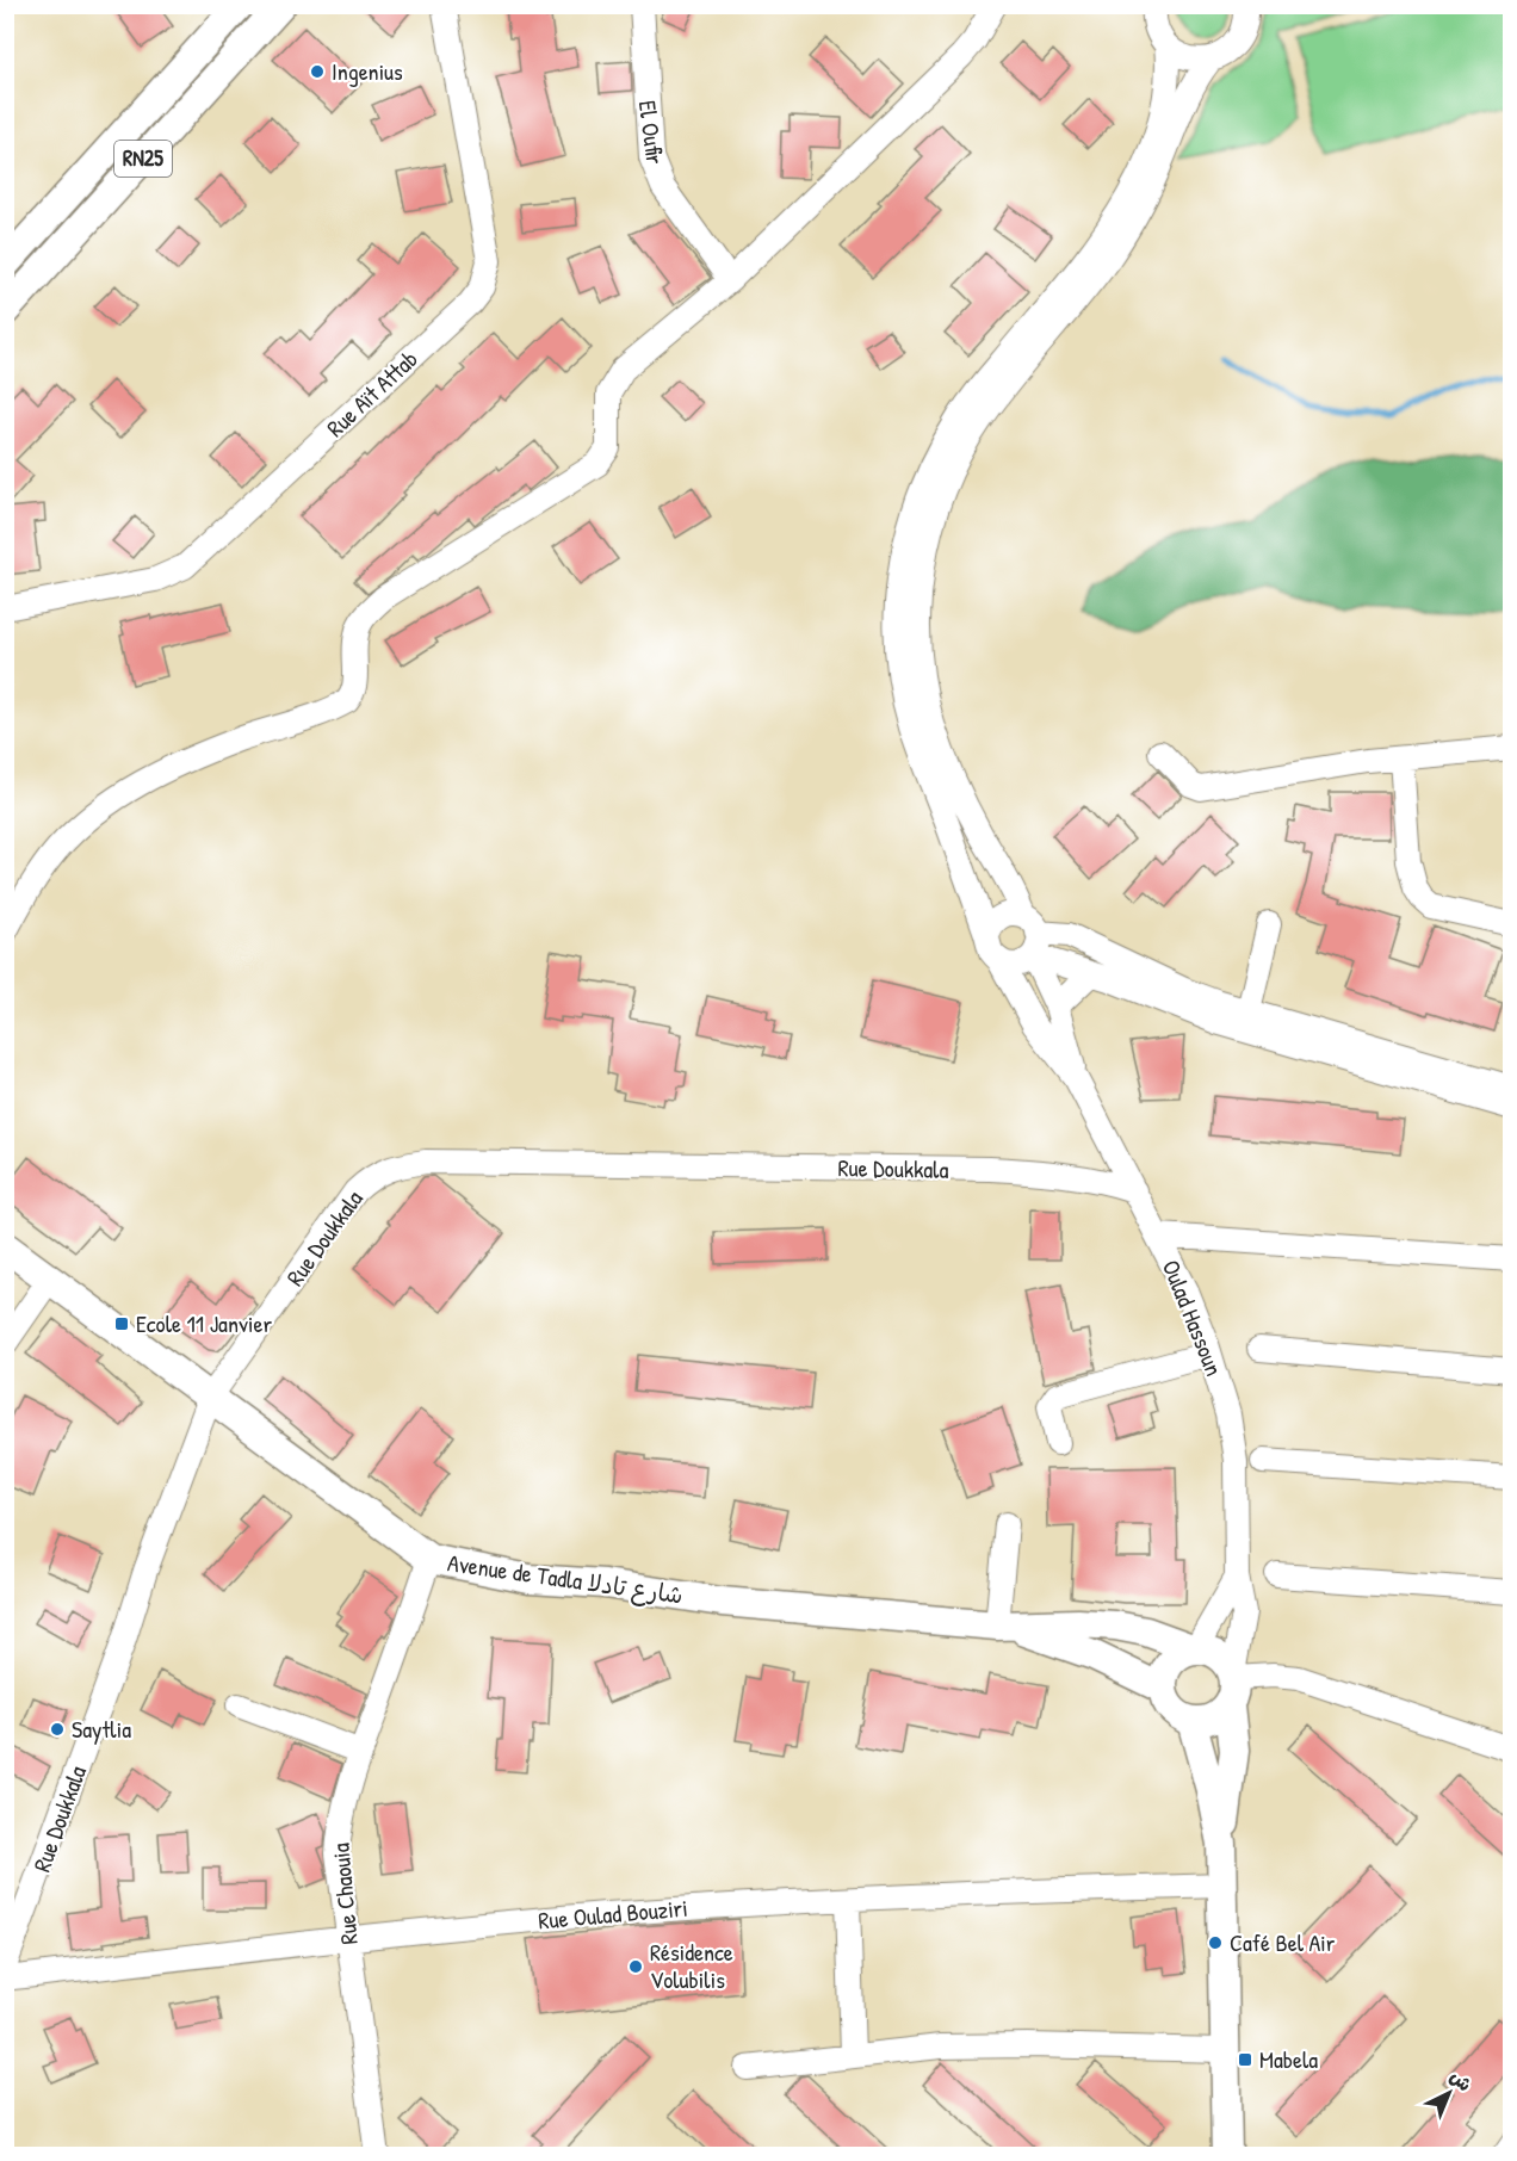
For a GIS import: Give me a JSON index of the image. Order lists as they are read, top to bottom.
{
  "streets": {
    "main road": ["RN25", "Avenue de Tadla شارع تادلا"],
    "street": [
      "El Oufir",
      "Rue Aït Attab",
      "Rue Doukkala",
      "Oulad Hassoun",
      "Rue Chaouia",
      "Rue Oulad Bouziri"
    ]
  },
  "crossings": [
    ["Rue Doukkala", "Oulad Hassoun"],
    ["Rue Doukkala", "Avenue de Tadla شارع تادلا"],
    ["Oulad Hassoun", "Avenue de Tadla شارع تادلا"],
    ["Avenue de Tadla شارع تادلا", "Rue Chaouia"],
    ["Rue Chaouia", "Rue Oulad Bouziri"]
  ],
  "places": {
    "other": [
      "Ingenius",
      "Saytlia",
      "Café Bel Air",
      "Résidence Volubilis"
    ],
    "transit": ["Ecole 11 Janvier", "Mabela"]
  },
  "north": "top right"
}
